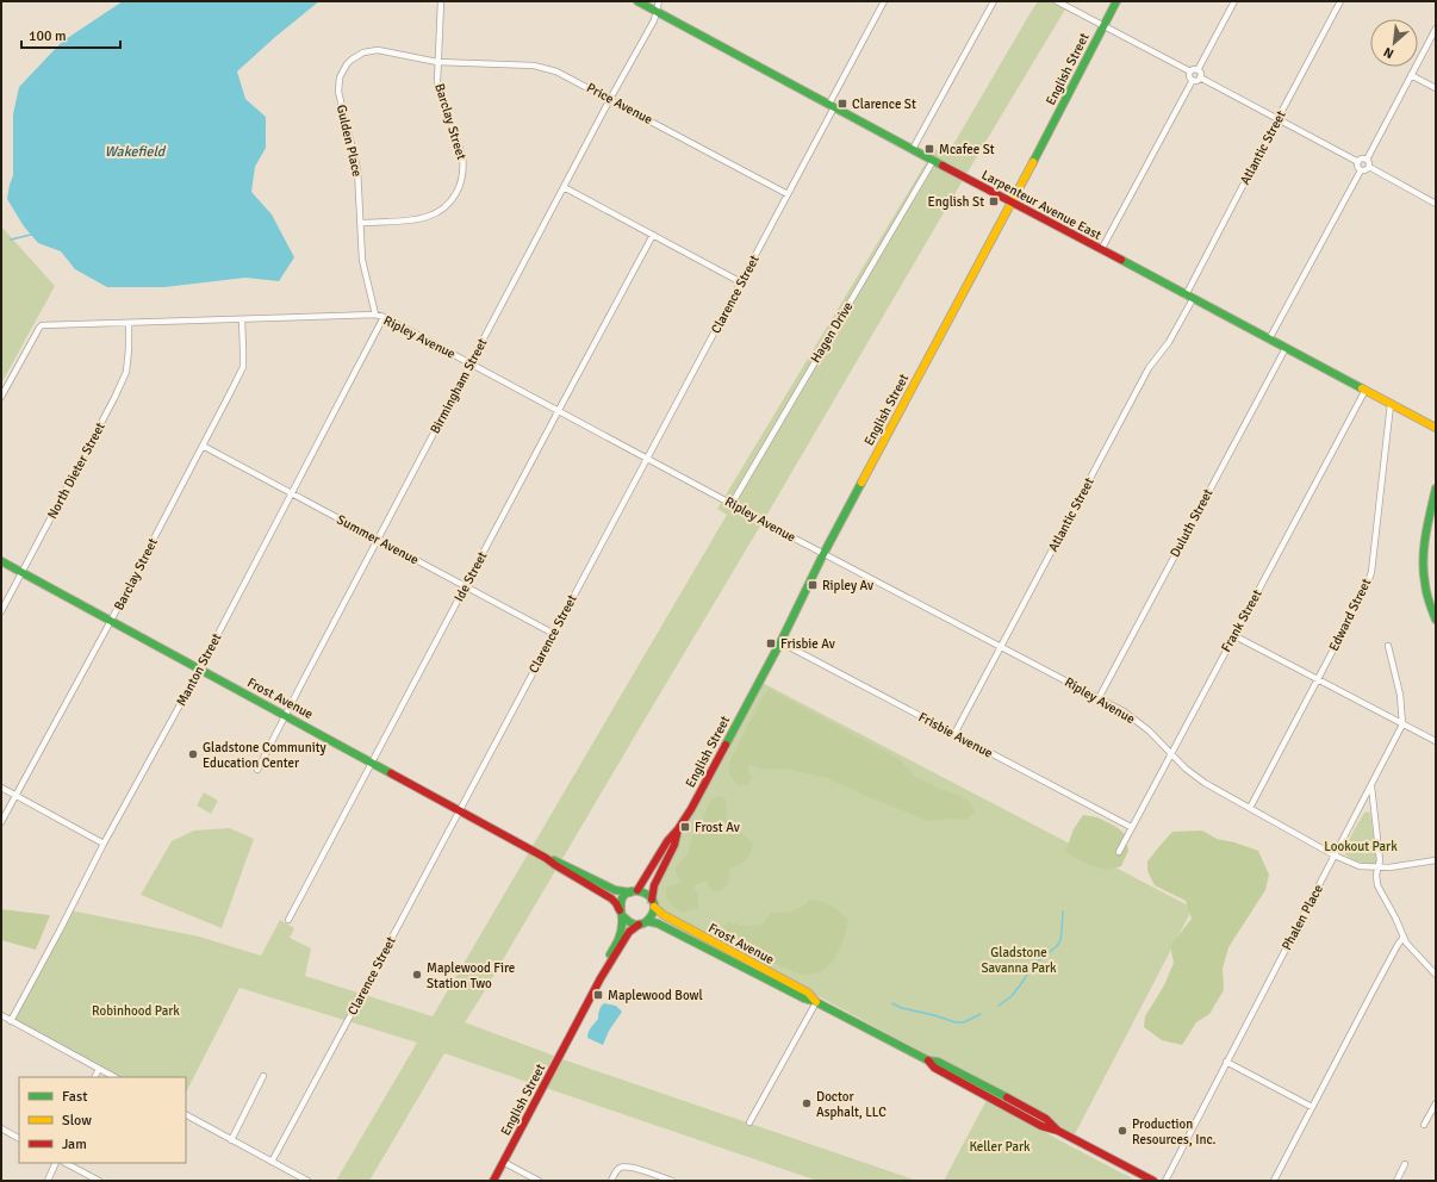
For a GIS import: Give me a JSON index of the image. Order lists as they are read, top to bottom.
{
  "streets": {
    "street": [
      "English Street",
      "Price Avenue",
      "Barclay Street",
      "Gulden Place",
      "Atlantic Street",
      "Larpenteur Avenue East",
      "Clarence Street",
      "Hagen Drive",
      "Ripley Avenue",
      "Birmingham Street",
      "North Dieter Street",
      "Duluth Street",
      "Summer Avenue",
      "Ide Street",
      "Edward Street",
      "Frank Street",
      "Manton Street",
      "Frost Avenue",
      "Frisbie Avenue",
      "Phalen Place"
    ]
  },
  "crossings": [
    ["English Street", "Larpenteur Avenue East"],
    ["English Street", "Ripley Avenue"],
    ["English Street", "Frost Avenue"],
    ["English Street", "Frisbie Avenue"],
    ["Price Avenue", "Barclay Street"],
    ["Price Avenue", "Gulden Place"],
    ["Price Avenue", "Clarence Street"],
    ["Price Avenue", "Birmingham Street"],
    ["Barclay Street", "Gulden Place"],
    ["Barclay Street", "Ripley Avenue"],
    ["Barclay Street", "Summer Avenue"],
    ["Barclay Street", "Frost Avenue"],
    ["Gulden Place", "Ripley Avenue"],
    ["Atlantic Street", "Larpenteur Avenue East"],
    ["Atlantic Street", "Ripley Avenue"],
    ["Atlantic Street", "Frisbie Avenue"],
    ["Larpenteur Avenue East", "Clarence Street"],
    ["Larpenteur Avenue East", "Hagen Drive"],
    ["Larpenteur Avenue East", "Birmingham Street"],
    ["Larpenteur Avenue East", "Duluth Street"],
    ["Larpenteur Avenue East", "Edward Street"],
    ["Larpenteur Avenue East", "Frank Street"],
    ["Clarence Street", "Ripley Avenue"],
    ["Clarence Street", "Summer Avenue"],
    ["Clarence Street", "Frost Avenue"],
    ["Hagen Drive", "Ripley Avenue"],
    ["Ripley Avenue", "Birmingham Street"],
    ["Ripley Avenue", "North Dieter Street"],
    ["Ripley Avenue", "Duluth Street"],
    ["Ripley Avenue", "Ide Street"],
    ["Ripley Avenue", "Edward Street"],
    ["Ripley Avenue", "Frank Street"],
    ["Ripley Avenue", "Manton Street"],
    ["Ripley Avenue", "Phalen Place"],
    ["Birmingham Street", "Summer Avenue"],
    ["Birmingham Street", "Frost Avenue"],
    ["North Dieter Street", "Frost Avenue"],
    ["Summer Avenue", "Ide Street"],
    ["Summer Avenue", "Manton Street"],
    ["Ide Street", "Frost Avenue"],
    ["Frank Street", "Frisbie Avenue"],
    ["Manton Street", "Frost Avenue"]
  ],
  "water": ["Wakefield"],
  "parks": [
    "Lookout Park",
    "Gladstone Savanna Park",
    "Robinhood Park",
    "Keller Park"
  ],
  "places": {
    "transit": [
      "Clarence St",
      "Mcafee St",
      "English St",
      "Ripley Av",
      "Frisbie Av",
      "Frost Av",
      "Maplewood Bowl"
    ],
    "other": [
      "Gladstone Community Education Center",
      "Maplewood Fire Station Two",
      "Doctor Asphalt, LLC",
      "Production Resources, Inc."
    ]
  },
  "legend": ["Fast", "Slow", "Jam"],
  "scale_bar": "100 m",
  "north": "bottom left"
}
